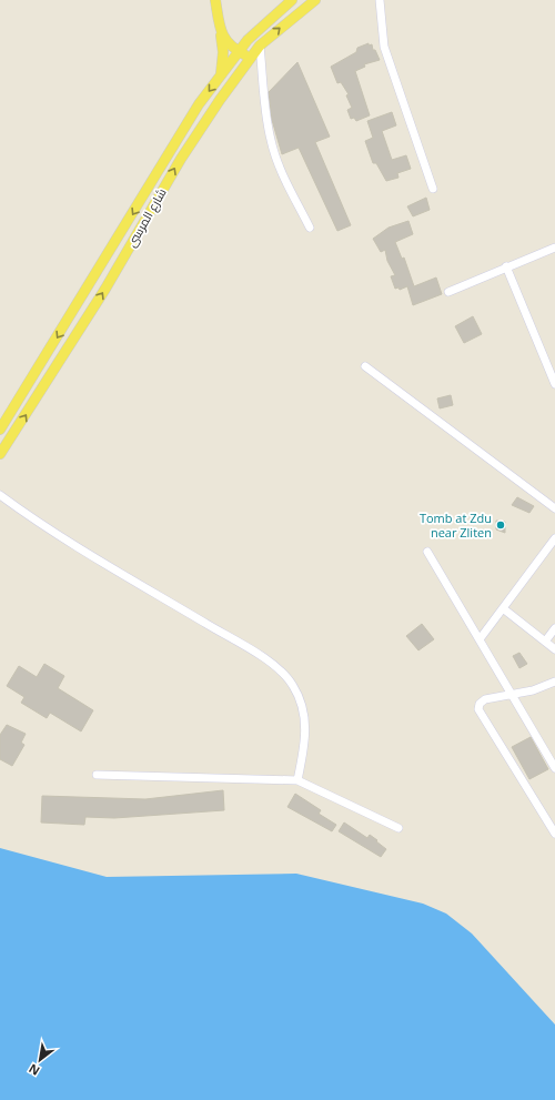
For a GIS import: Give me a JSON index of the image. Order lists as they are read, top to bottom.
{
  "streets": {
    "main road": ["شارع المرسى"]
  },
  "places": ["Tomb at Zdu near Zliten"],
  "north": "bottom left"
}
